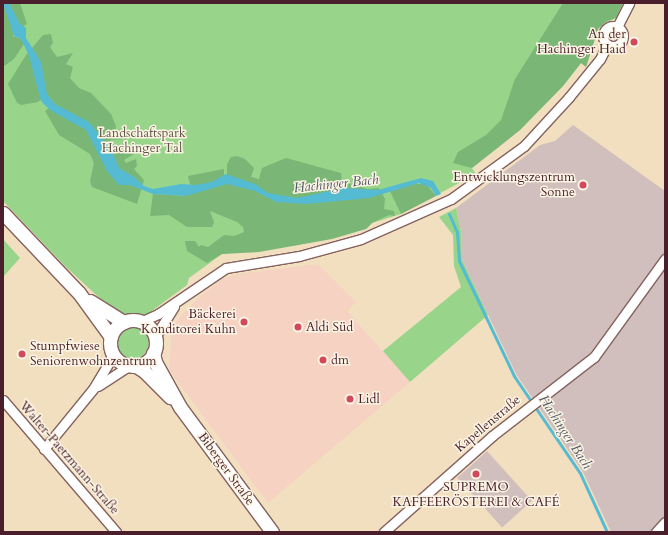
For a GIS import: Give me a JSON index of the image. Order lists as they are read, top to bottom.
{
  "streets": {
    "main road": ["Biberger Straße"],
    "street": ["Kapellenstraße", "Walter-Paetzmann-Straße"]
  },
  "water": ["Hachinger Bach"],
  "parks": ["Landschaftspark Hachinger Tal"],
  "places": [
    "An der Hachinger Haid",
    "Entwicklungszentrum Sonne",
    "Bäckerei Konditorei Kuhn",
    "Aldi Süd",
    "Stumpfwiese Seniorenwohnzentrum",
    "dm",
    "Lidl",
    "SUPREMO KAFFEERÖSTEREI & CAFÉ"
  ]
}
